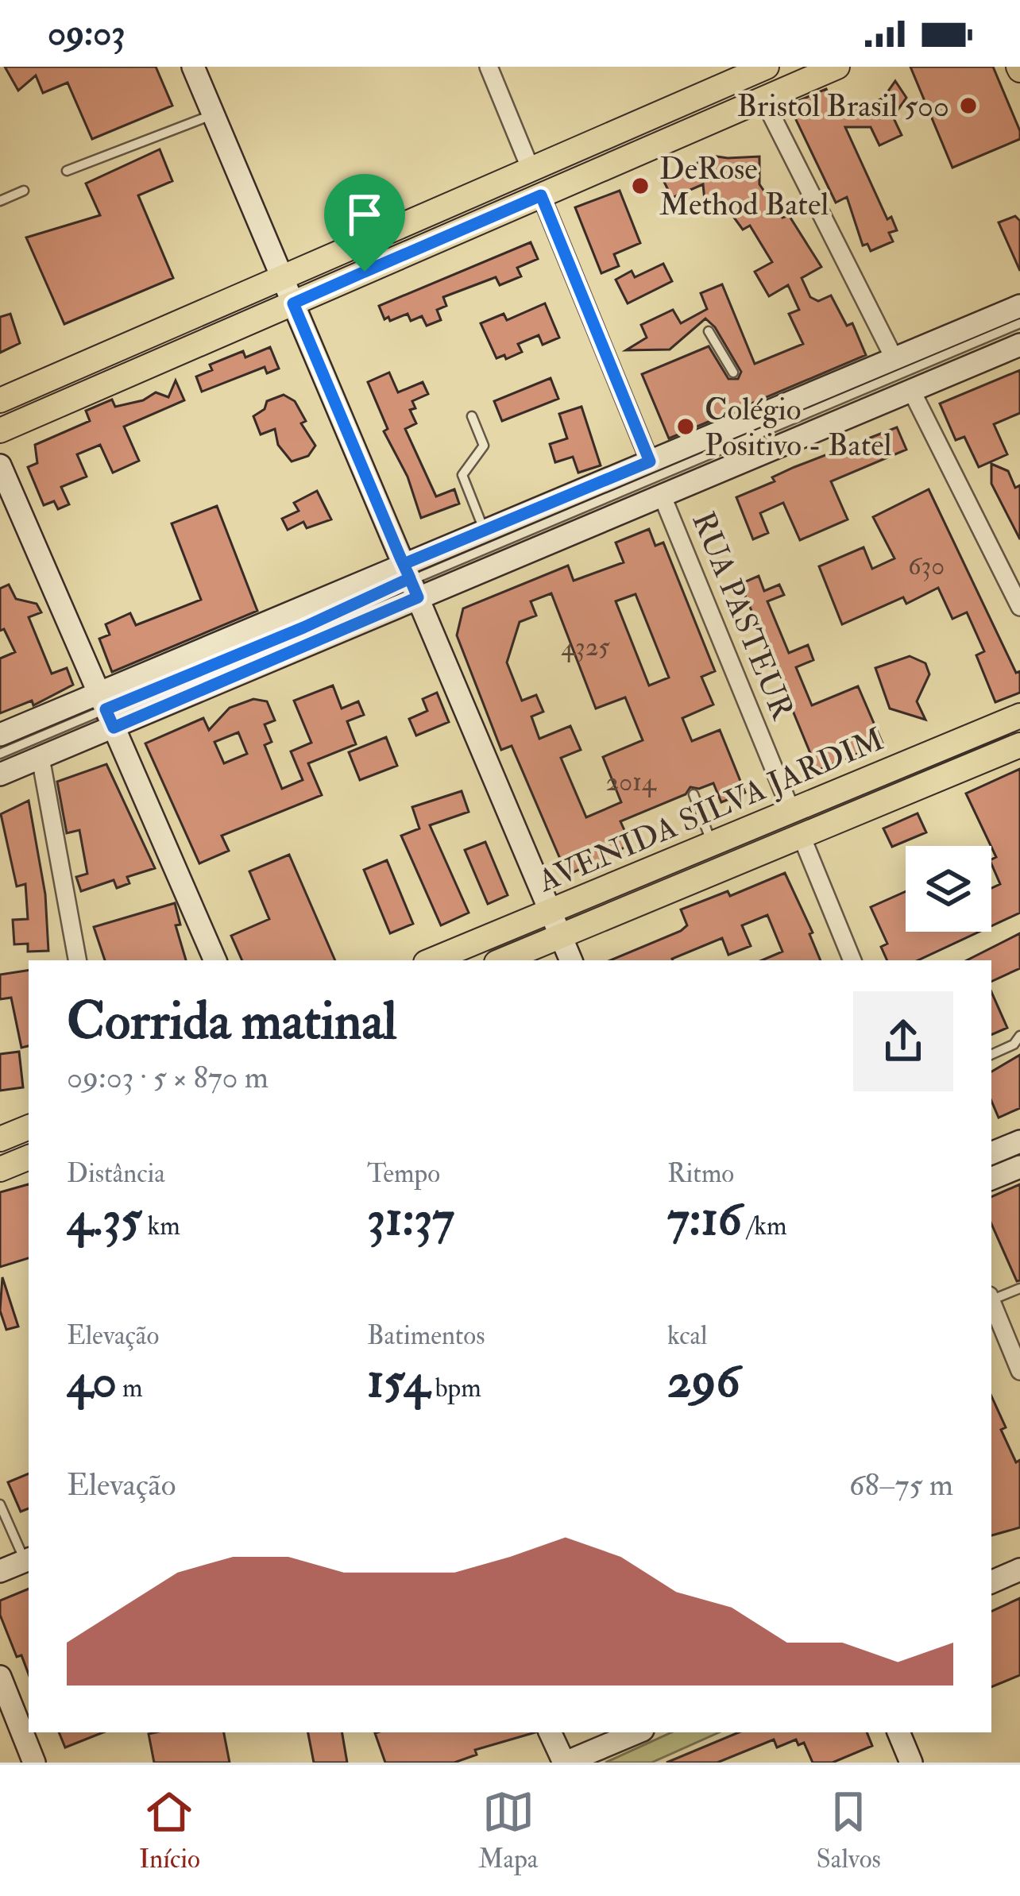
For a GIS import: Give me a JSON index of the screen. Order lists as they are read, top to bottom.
{
  "streets": {
    "main road": ["AVENIDA SILVA JARDIM"],
    "street": ["RUA PASTEUR"]
  },
  "crossings": [
    ["RUA PASTEUR", "AVENIDA SILVA JARDIM"]
  ],
  "places": ["Bristol Brasil 500", "DeRose Method Batel", "Colégio Positivo - Batel"],
  "house_numbers": ["630", "4325", "2014"],
  "page": {
    "status": "09:03",
    "heading": ["Corrida matinal", "09:03 · 5 × 870 m"],
    "stats": [
      ["Distância", "4.35 km"],
      ["Tempo", "31:37"],
      ["Ritmo", "7:16 /km"],
      ["Elevação", "40 m"],
      ["Batimentos", "154 bpm"],
      ["kcal", "296"]
    ],
    "chart": ["Elevação", "68–75 m"],
    "tabs": ["Início", "Mapa", "Salvos"]
  }
}
